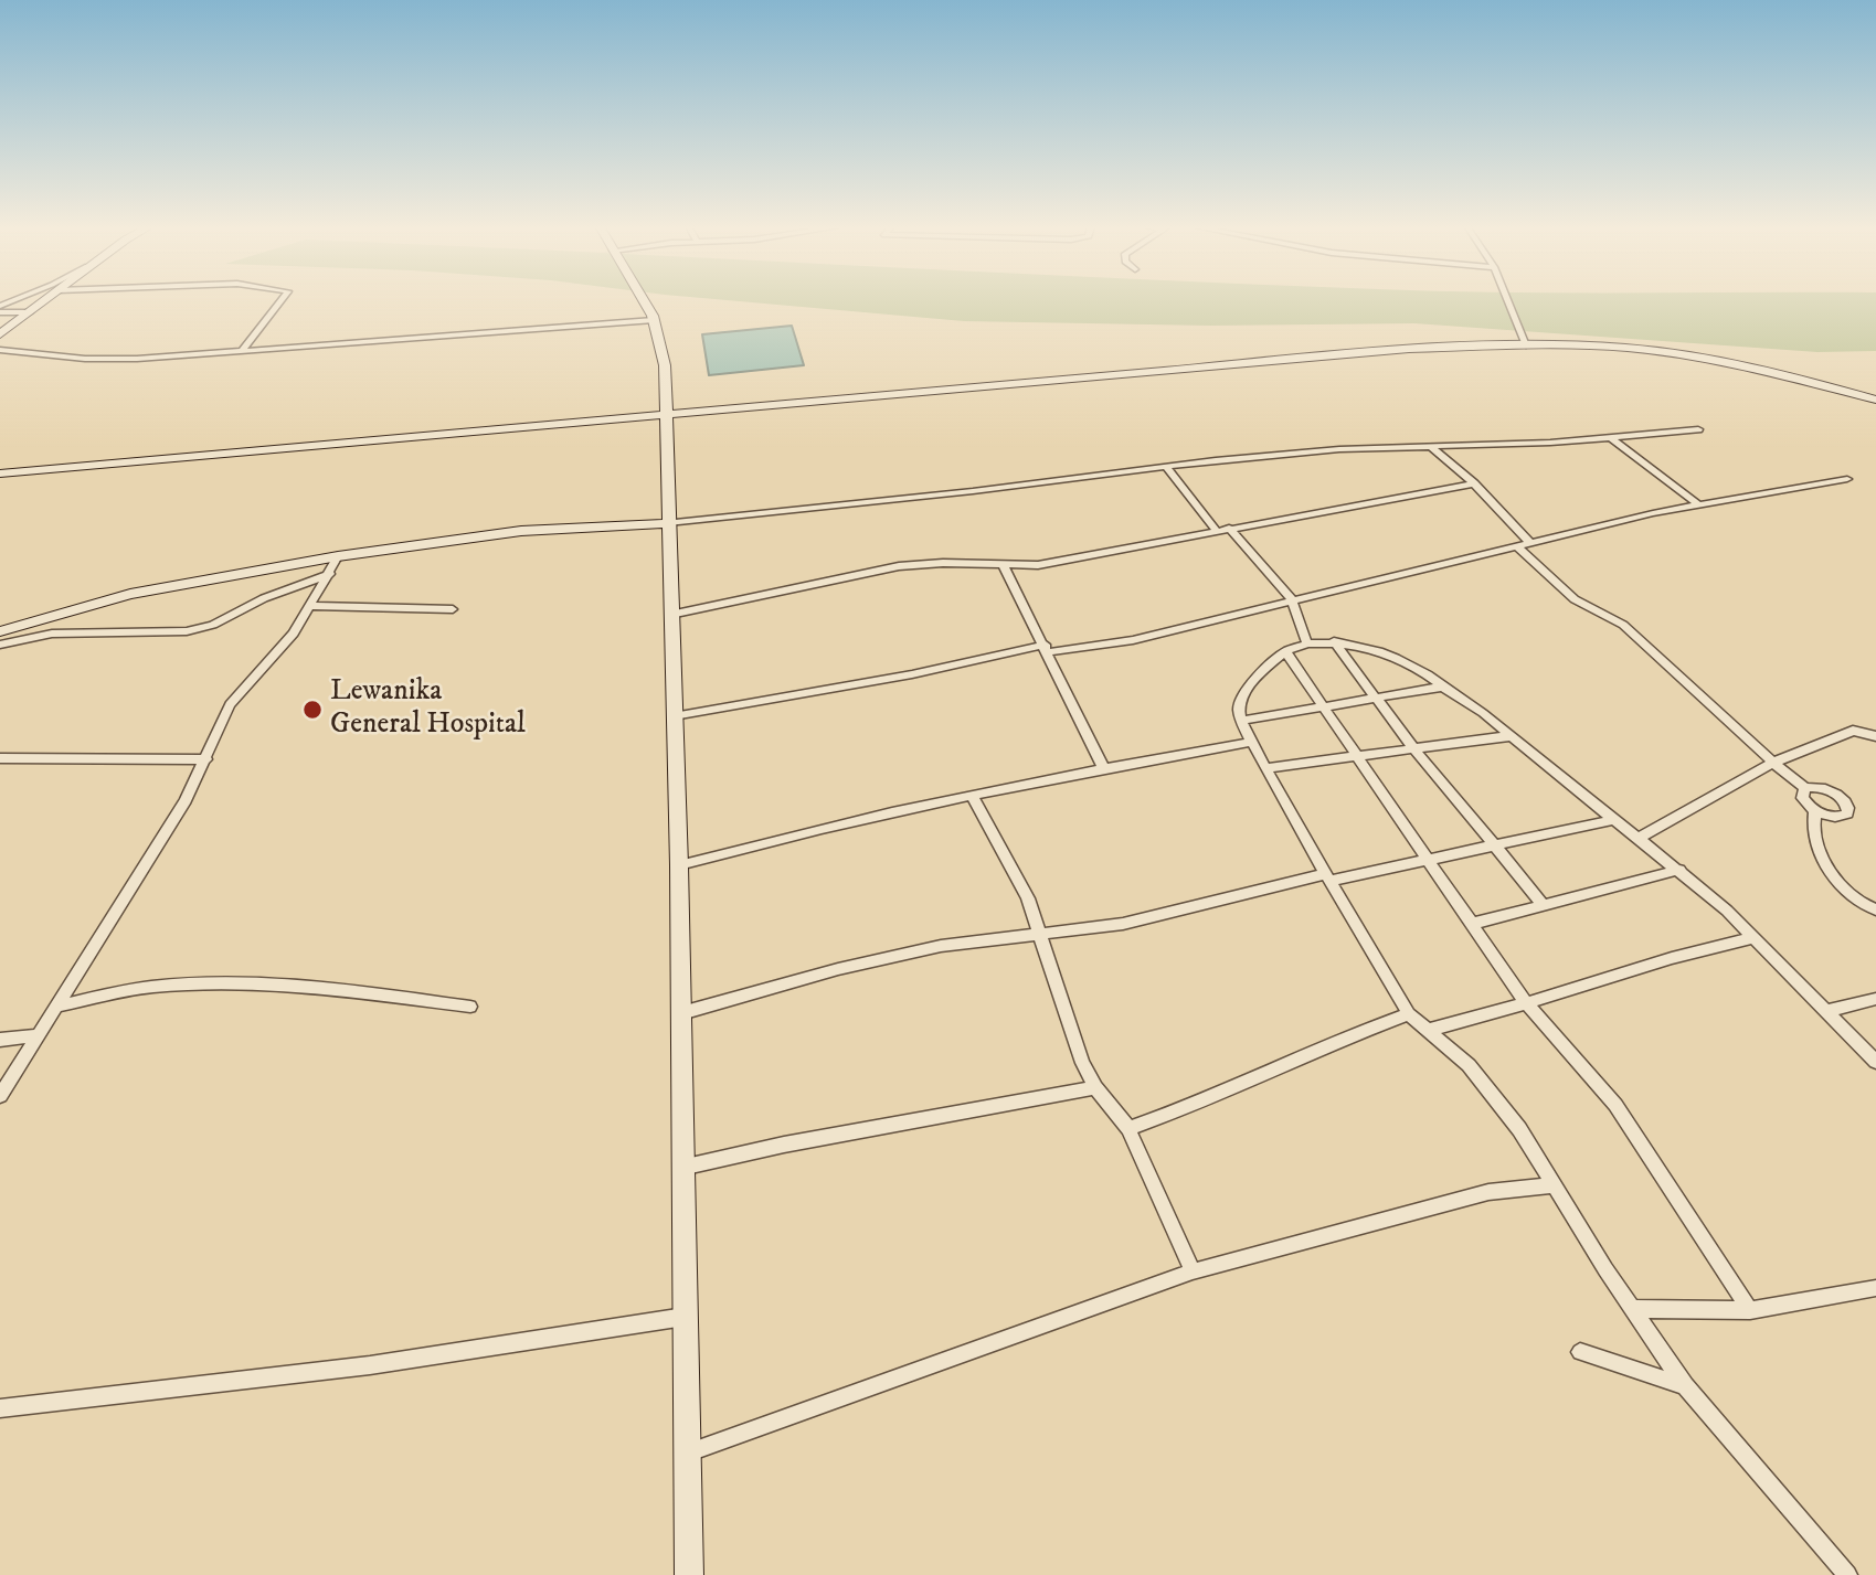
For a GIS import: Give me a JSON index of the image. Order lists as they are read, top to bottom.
{
  "places": ["Lewanika General Hospital"]
}
